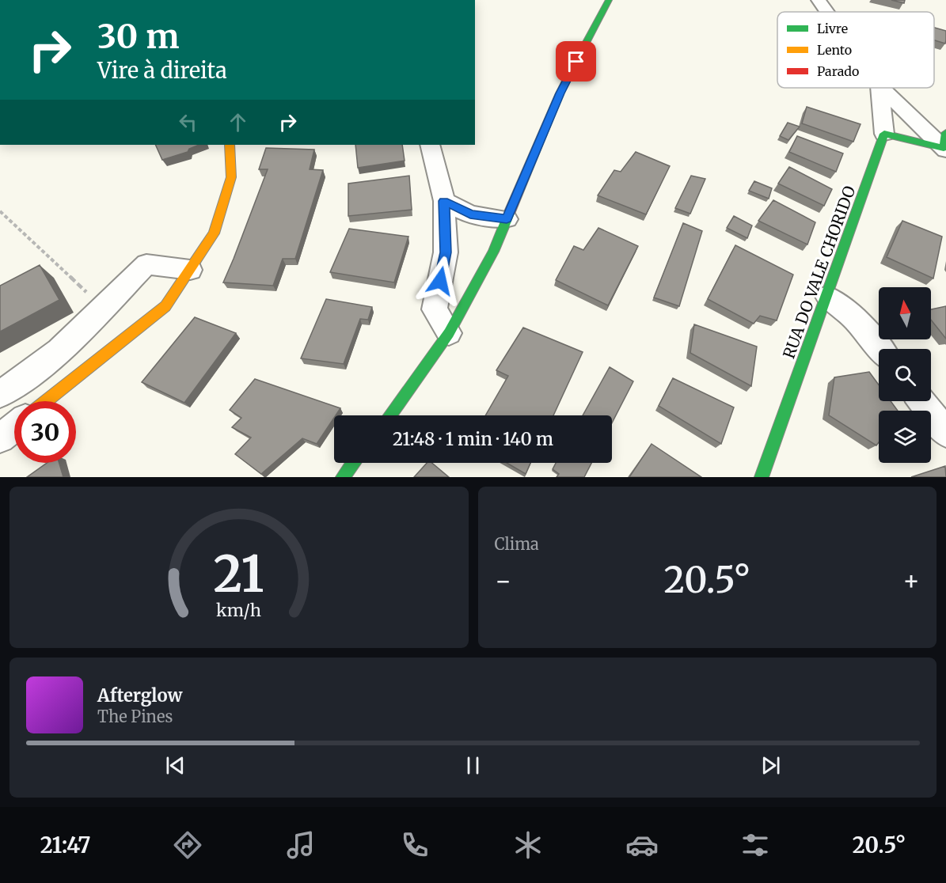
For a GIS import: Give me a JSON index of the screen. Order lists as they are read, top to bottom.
{
  "streets": {
    "street": ["RUA DO VALE CHORIDO"]
  },
  "legend": ["Livre", "Lento", "Parado"],
  "north": "top",
  "page": {
    "turn": ["30 m", "Vire à direita"],
    "limit": "30",
    "trip": "21:48 · 1 min · 140 m",
    "tile": "Clima",
    "heat": ["−", "20.5°", "+"],
    "song": ["Afterglow", "The Pines"],
    "tabs": ["21:47", "20.5°"],
    "gauge": ["21", "km/h"]
  }
}
